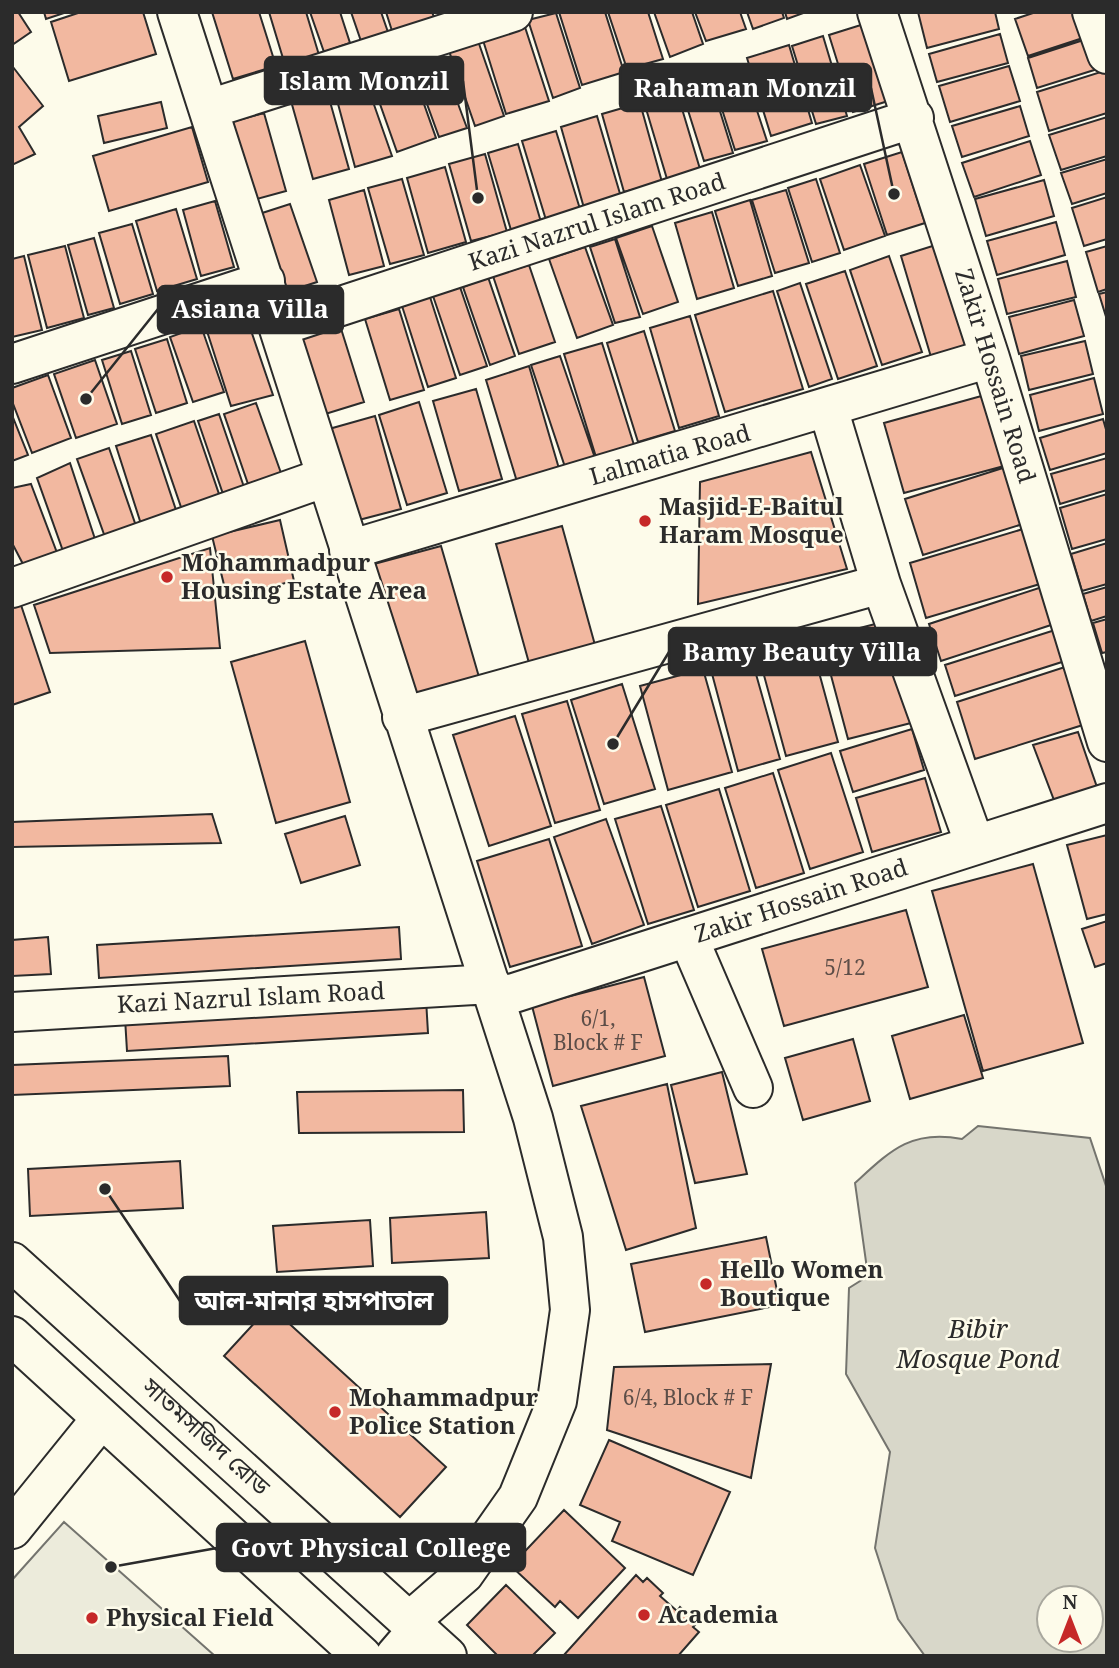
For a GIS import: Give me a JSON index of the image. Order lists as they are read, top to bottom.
{
  "streets": {
    "street": [
      "Kazi Nazrul Islam Road",
      "Zakir Hossain Road",
      "Lalmatia Road",
      "সাতমসজিদ রোড"
    ]
  },
  "crossings": [
    ["Kazi Nazrul Islam Road", "Zakir Hossain Road"],
    ["Zakir Hossain Road", "Lalmatia Road"]
  ],
  "water": ["Bibir Mosque Pond"],
  "places": [
    "Rahaman Monzil",
    "Islam Monzil",
    "Asiana Villa",
    "Masjid-E-Baitul Haram Mosque",
    "Mohammadpur Housing Estate Area",
    "Bamy Beauty Villa",
    "আল-মানার হাসপাতাল",
    "Hello Women Boutique",
    "Mohammadpur Police Station",
    "Govt Physical College",
    "Academia",
    "Physical Field"
  ],
  "house_numbers": ["5/12", "6/1, Block # F", "6/4, Block # F"],
  "north": "top"
}
